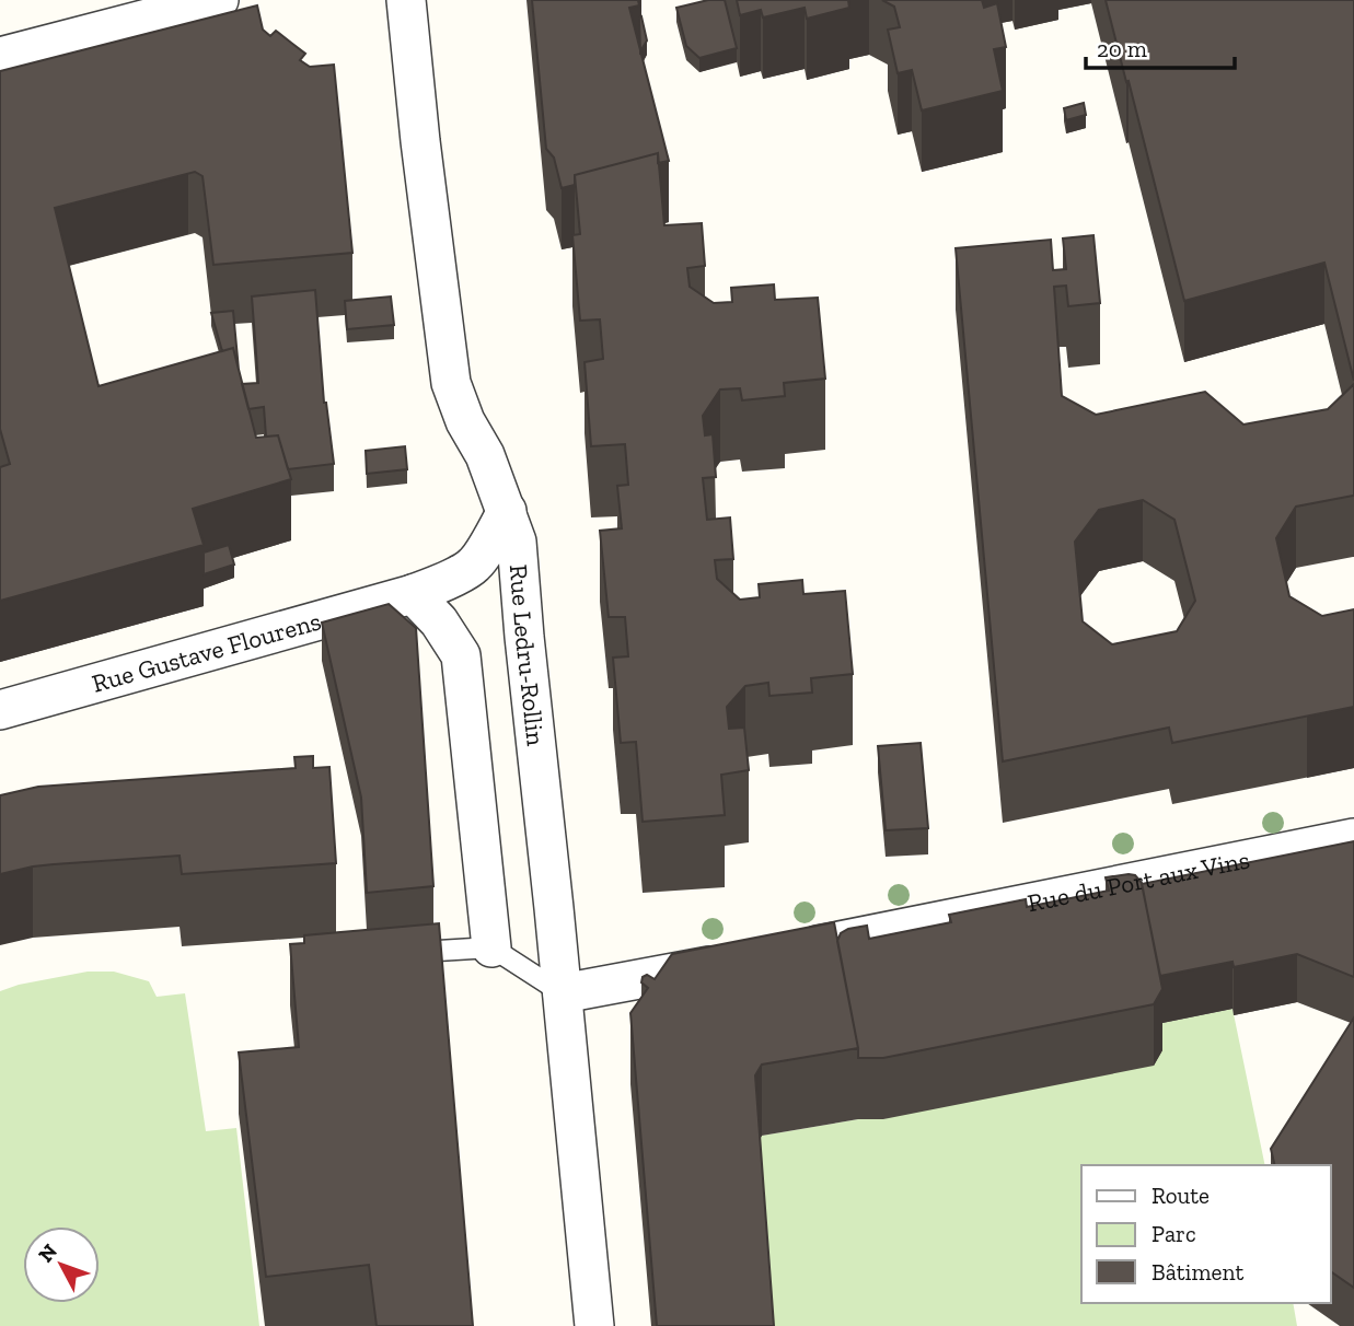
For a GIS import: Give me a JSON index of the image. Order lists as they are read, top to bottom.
{
  "streets": {
    "street": ["Rue Gustave Flourens", "Rue Ledru-Rollin", "Rue du Port aux Vins"]
  },
  "crossings": [
    ["Rue Gustave Flourens", "Rue Ledru-Rollin"]
  ],
  "legend": ["Route", "Parc", "Bâtiment"],
  "scale_bar": "20 m",
  "north": "top left"
}
